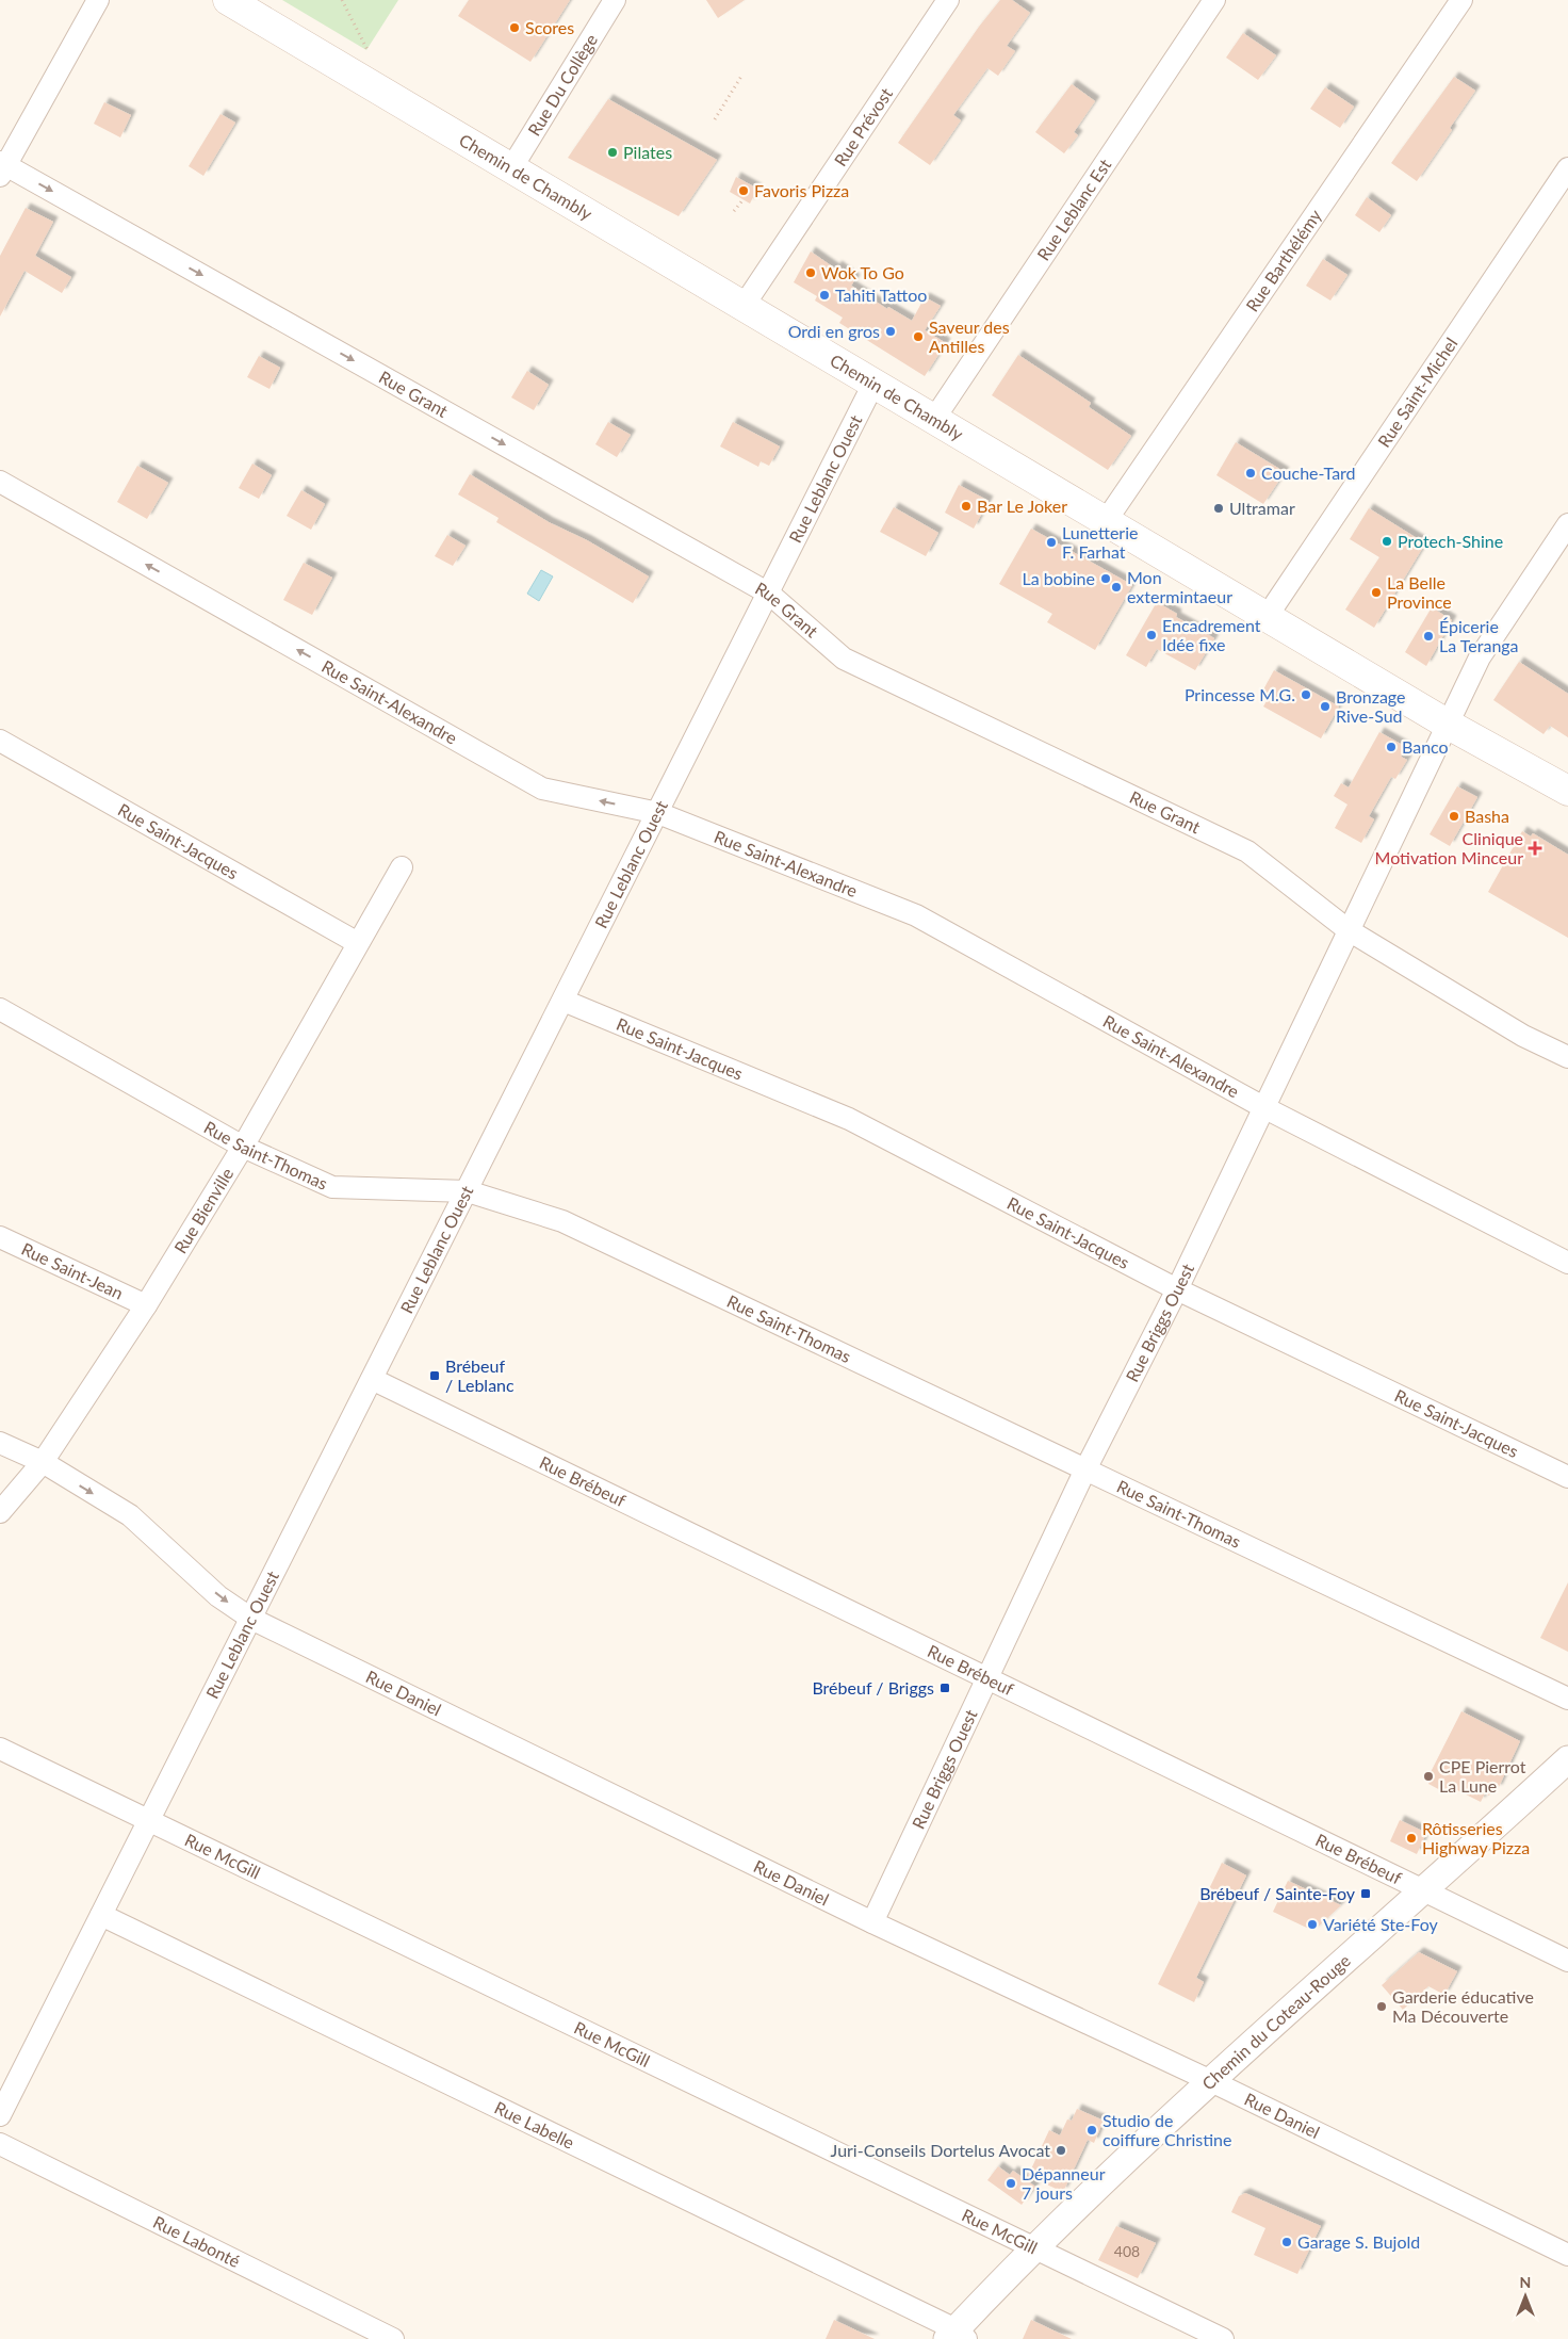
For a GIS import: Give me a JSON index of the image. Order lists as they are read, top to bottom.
{
  "streets": {
    "main road": ["Chemin de Chambly"],
    "street": [
      "Rue Du Collège",
      "Rue Prévost",
      "Rue Leblanc Est",
      "Rue Barthélémy",
      "Rue Saint-Michel",
      "Rue Grant",
      "Rue Leblanc Ouest",
      "Rue Saint-Alexandre",
      "Rue Saint-Jacques",
      "Rue Saint-Thomas",
      "Rue Bienville",
      "Rue Saint-Jean",
      "Rue Briggs Ouest",
      "Rue Brébeuf",
      "Rue Daniel",
      "Rue McGill",
      "Chemin du Coteau-Rouge",
      "Rue Labelle",
      "Rue Labonté"
    ]
  },
  "crossings": [
    ["Rue Du Collège", "Chemin de Chambly"],
    ["Rue Prévost", "Chemin de Chambly"],
    ["Chemin de Chambly", "Rue Leblanc Est"],
    ["Chemin de Chambly", "Rue Barthélémy"],
    ["Chemin de Chambly", "Rue Saint-Michel"],
    ["Chemin de Chambly", "Rue Leblanc Ouest"],
    ["Chemin de Chambly", "Rue Briggs Ouest"],
    ["Rue Grant", "Rue Leblanc Ouest"],
    ["Rue Grant", "Rue Briggs Ouest"],
    ["Rue Leblanc Ouest", "Rue Saint-Alexandre"],
    ["Rue Leblanc Ouest", "Rue Saint-Jacques"],
    ["Rue Leblanc Ouest", "Rue Saint-Thomas"],
    ["Rue Leblanc Ouest", "Rue Brébeuf"],
    ["Rue Leblanc Ouest", "Rue Daniel"],
    ["Rue Leblanc Ouest", "Rue McGill"],
    ["Rue Leblanc Ouest", "Rue Labelle"],
    ["Rue Saint-Alexandre", "Rue Briggs Ouest"],
    ["Rue Saint-Jacques", "Rue Bienville"],
    ["Rue Saint-Jacques", "Rue Briggs Ouest"],
    ["Rue Saint-Thomas", "Rue Bienville"],
    ["Rue Saint-Thomas", "Rue Briggs Ouest"],
    ["Rue Bienville", "Rue Saint-Jean"],
    ["Rue Bienville", "Rue Daniel"],
    ["Rue Briggs Ouest", "Rue Brébeuf"],
    ["Rue Briggs Ouest", "Rue Daniel"],
    ["Rue Brébeuf", "Chemin du Coteau-Rouge"],
    ["Rue Daniel", "Chemin du Coteau-Rouge"],
    ["Rue McGill", "Chemin du Coteau-Rouge"],
    ["Chemin du Coteau-Rouge", "Rue Labelle"]
  ],
  "one_way": ["Rue Grant", "Rue Saint-Alexandre"],
  "places": {
    "other": [
      "Scores",
      "Pilates",
      "Favoris Pizza",
      "Wok To Go",
      "Tahiti Tattoo",
      "Ordi en gros",
      "Saveur des Antilles",
      "Couche-Tard",
      "Bar Le Joker",
      "Ultramar",
      "Protech-Shine",
      "Lunetterie F. Farhat",
      "La bobine",
      "Mon extermintaeur",
      "La Belle Province",
      "Encadrement Idée fixe",
      "Épicerie La Teranga",
      "Princesse M.G.",
      "Bronzage Rive-Sud",
      "Banco",
      "Basha",
      "CPE Pierrot La Lune",
      "Rôtisseries Highway Pizza",
      "Variété Ste-Foy",
      "Garderie éducative Ma Découverte",
      "Studio de coiffure Christine",
      "Juri-Conseils Dortelus Avocat",
      "Dépanneur 7 jours",
      "Garage S. Bujold"
    ],
    "health": ["Clinique Motivation Minceur"],
    "transit": ["Brébeuf / Leblanc", "Brébeuf / Briggs", "Brébeuf / Sainte-Foy"]
  },
  "house_numbers": ["408"],
  "north": "top"
}
